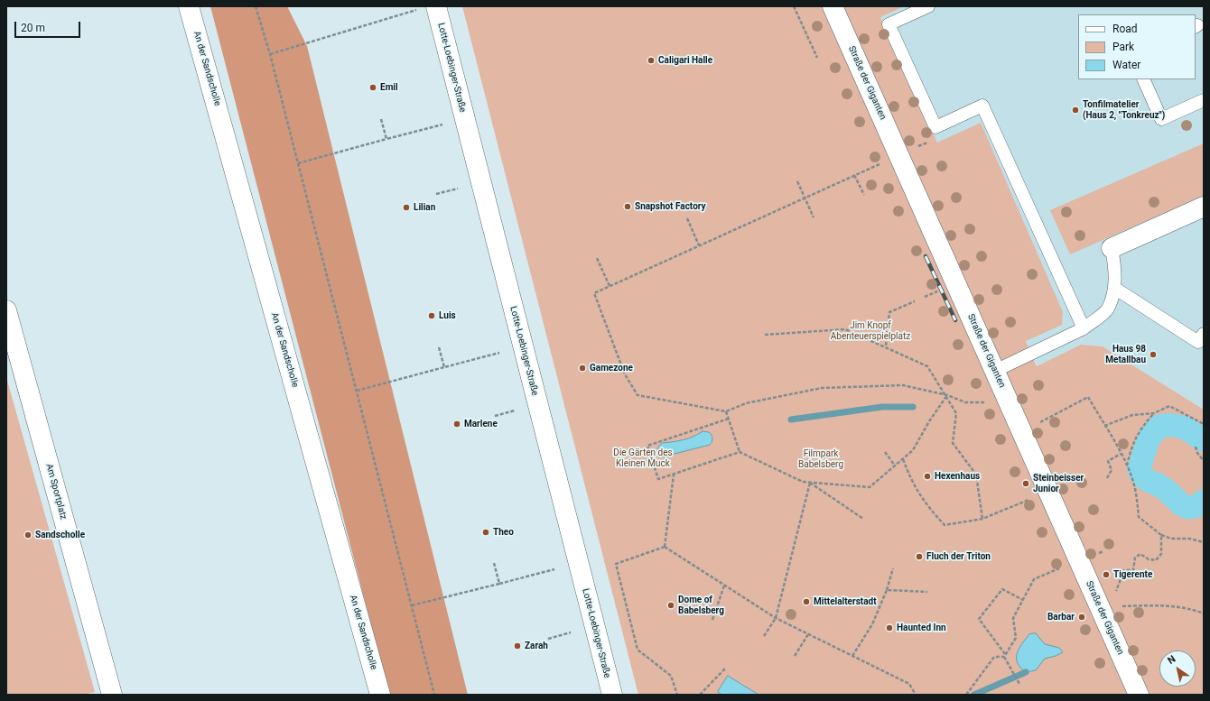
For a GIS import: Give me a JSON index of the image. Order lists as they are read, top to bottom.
{
  "streets": {
    "street": [
      "Lotte-Loebinger-Straße",
      "An der Sandscholle",
      "Straße der Giganten",
      "Am Sportplatz"
    ]
  },
  "parks": ["Jim Knopf Abenteuerspielplatz", "Die Gärten des Kleinen Muck", "Filmpark Babelsberg"],
  "places": [
    "Caligari Halle",
    "Emil",
    "Tonfilmatelier (Haus 2, \"Tonkreuz\")",
    "Snapshot Factory",
    "Lilian",
    "Luis",
    "Haus 98 Metallbau",
    "Gamezone",
    "Marlene",
    "Hexenhaus",
    "Steinbeisser Junior",
    "Theo",
    "Sandscholle",
    "Fluch der Triton",
    "Tigerente",
    "Mittelalterstadt",
    "Dome of Babelsberg",
    "Barbar",
    "Haunted Inn",
    "Zarah"
  ],
  "legend": ["Road", "Park", "Water"],
  "scale_bar": "20 m",
  "north": "top left"
}
